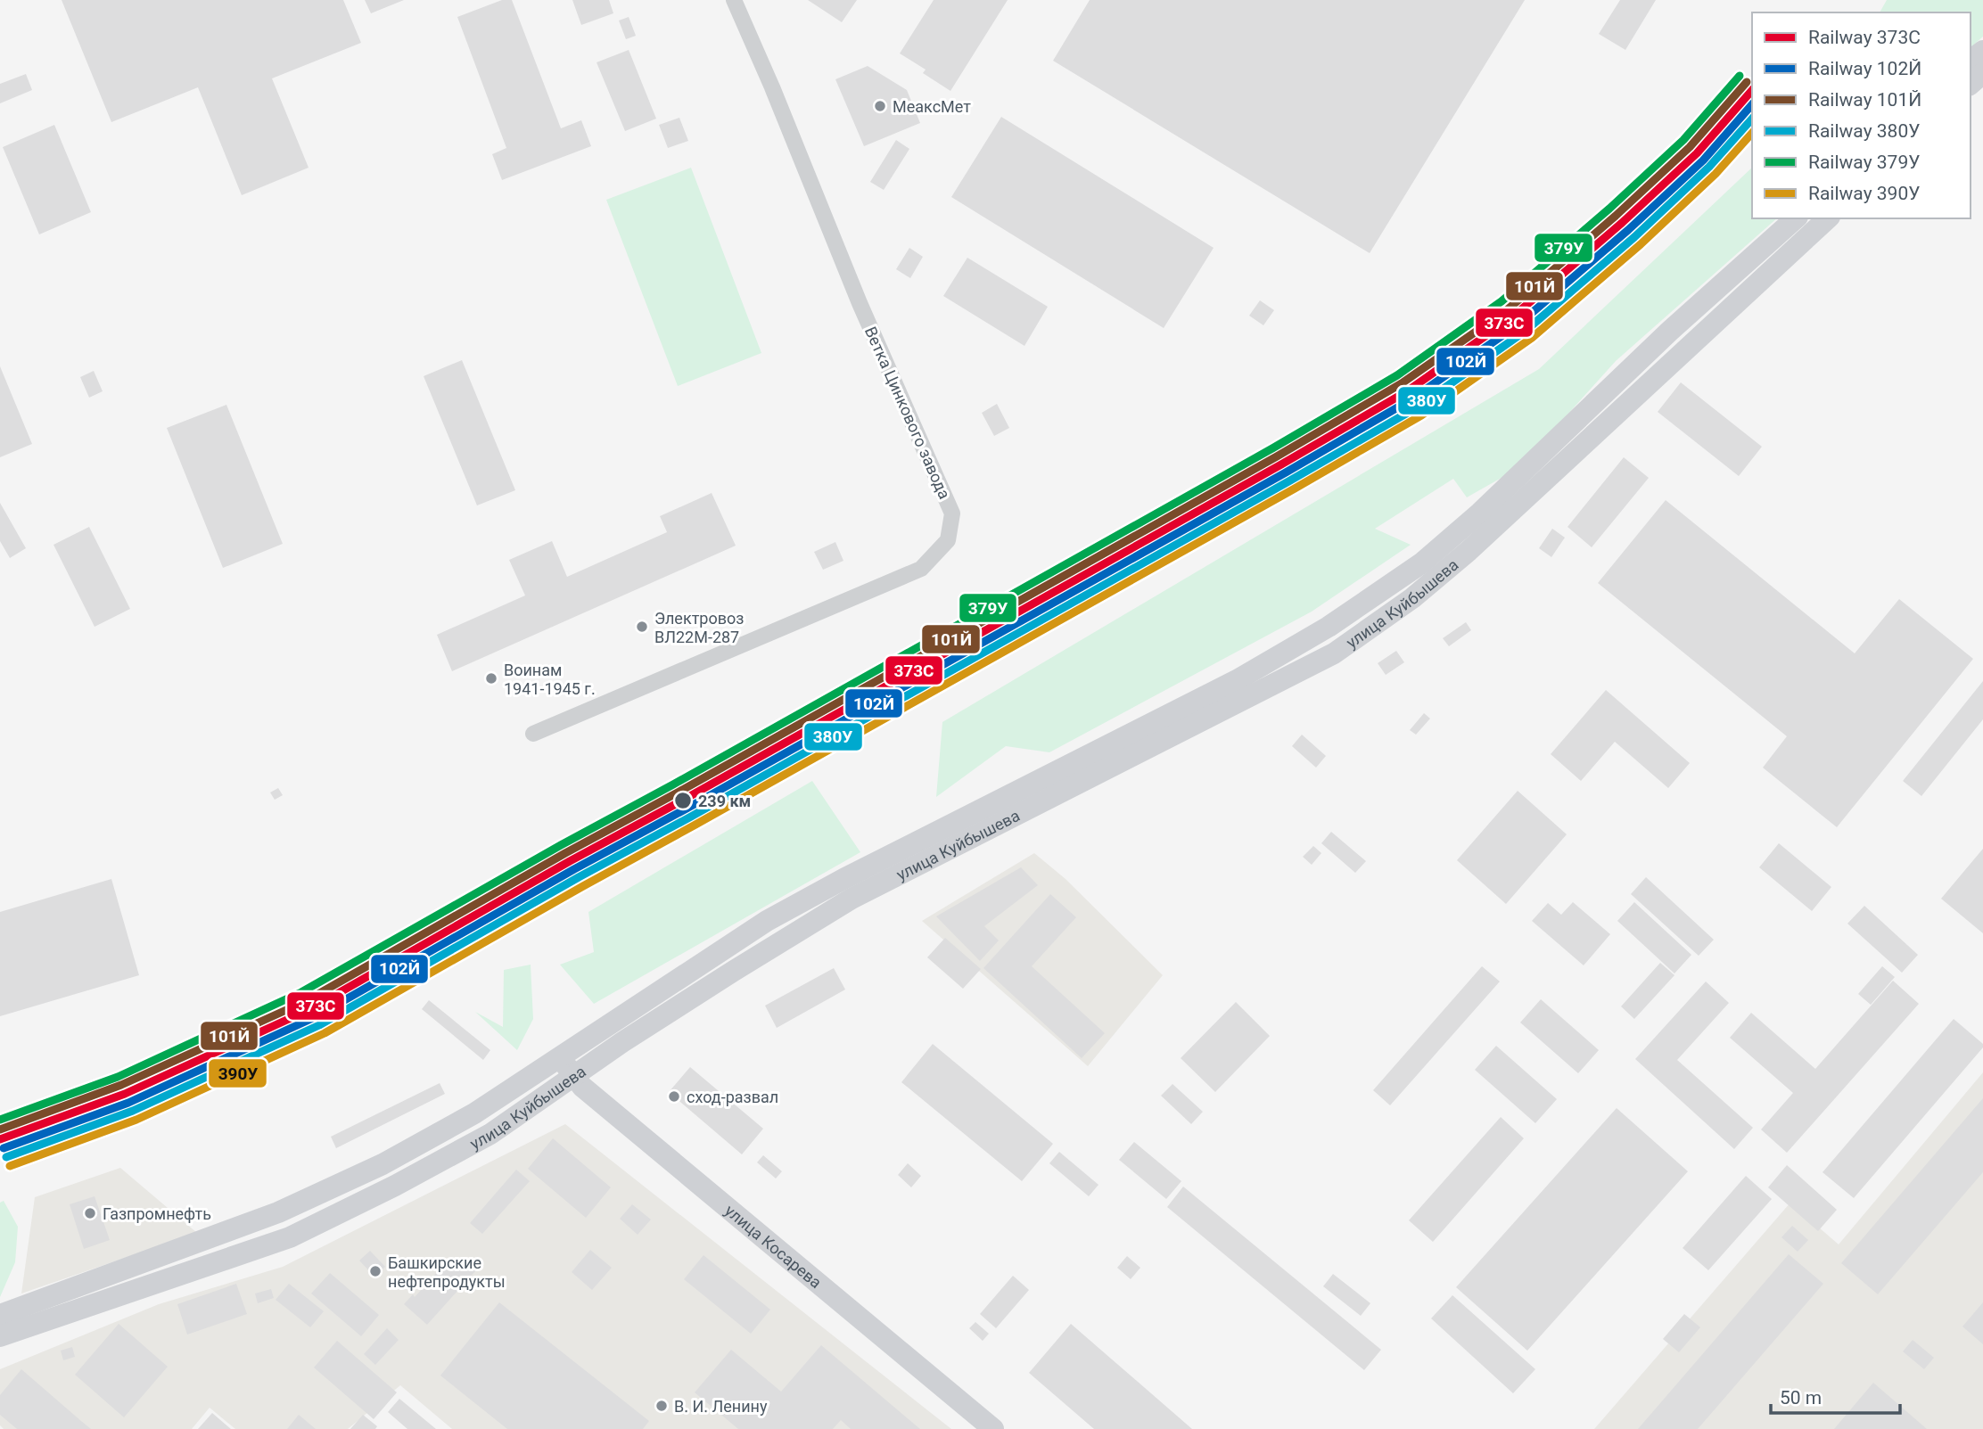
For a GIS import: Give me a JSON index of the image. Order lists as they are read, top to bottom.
{
  "streets": {
    "main road": ["улица Куйбышева", "улица Косарева"],
    "street": ["Ветка Цинкового завода"]
  },
  "crossings": [
    ["улица Куйбышева", "улица Косарева"]
  ],
  "places": [
    "МеаксМет",
    "Электровоз ВЛ22М-287",
    "Воинам 1941-1945 г.",
    "239 км",
    "сход-развал",
    "Газпромнефть",
    "Башкирские нефтепродукты",
    "В. И. Ленину"
  ],
  "lines": [
    "rail line 379У",
    "rail line 101Й",
    "rail line 373C",
    "rail line 102Й",
    "rail line 380У",
    "rail line 390У"
  ],
  "legend": [
    "Railway 373C",
    "Railway 102Й",
    "Railway 101Й",
    "Railway 380У",
    "Railway 379У",
    "Railway 390У"
  ],
  "scale_bar": "50 m"
}
